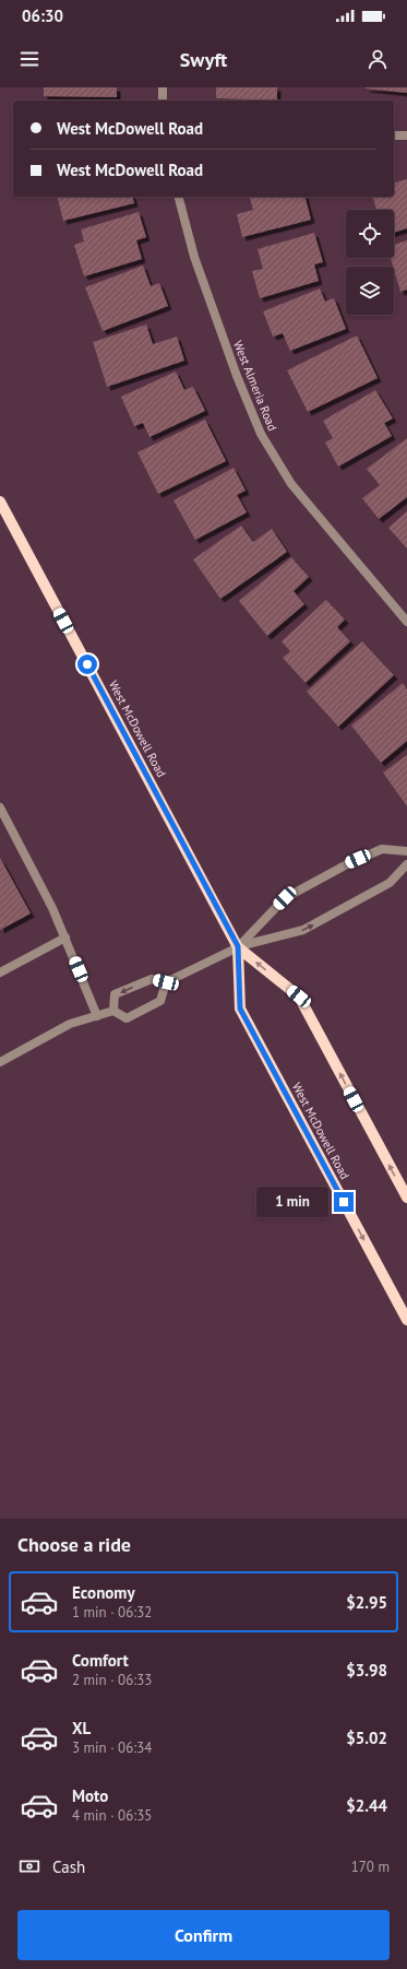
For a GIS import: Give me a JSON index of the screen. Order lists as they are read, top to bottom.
{
  "streets": {
    "main road": ["West McDowell Road"],
    "street": ["West Almeria Road"]
  },
  "page": {
    "status": "06:30",
    "header": "Swyft",
    "banner": ["West McDowell Road", "West McDowell Road"],
    "bubble": "1 min",
    "heading": "Choose a ride",
    "list": [
      {
        "name": "Economy",
        "note": "1 min · 06:32",
        "value": "$2.95"
      },
      {
        "name": "Comfort",
        "note": "2 min · 06:33",
        "value": "$3.98"
      },
      {
        "name": "XL",
        "note": "3 min · 06:34",
        "value": "$5.02"
      },
      {
        "name": "Moto",
        "note": "4 min · 06:35",
        "value": "$2.44"
      }
    ],
    "pay": ["Cash", "170 m"],
    "buttons": "Confirm"
  }
}
